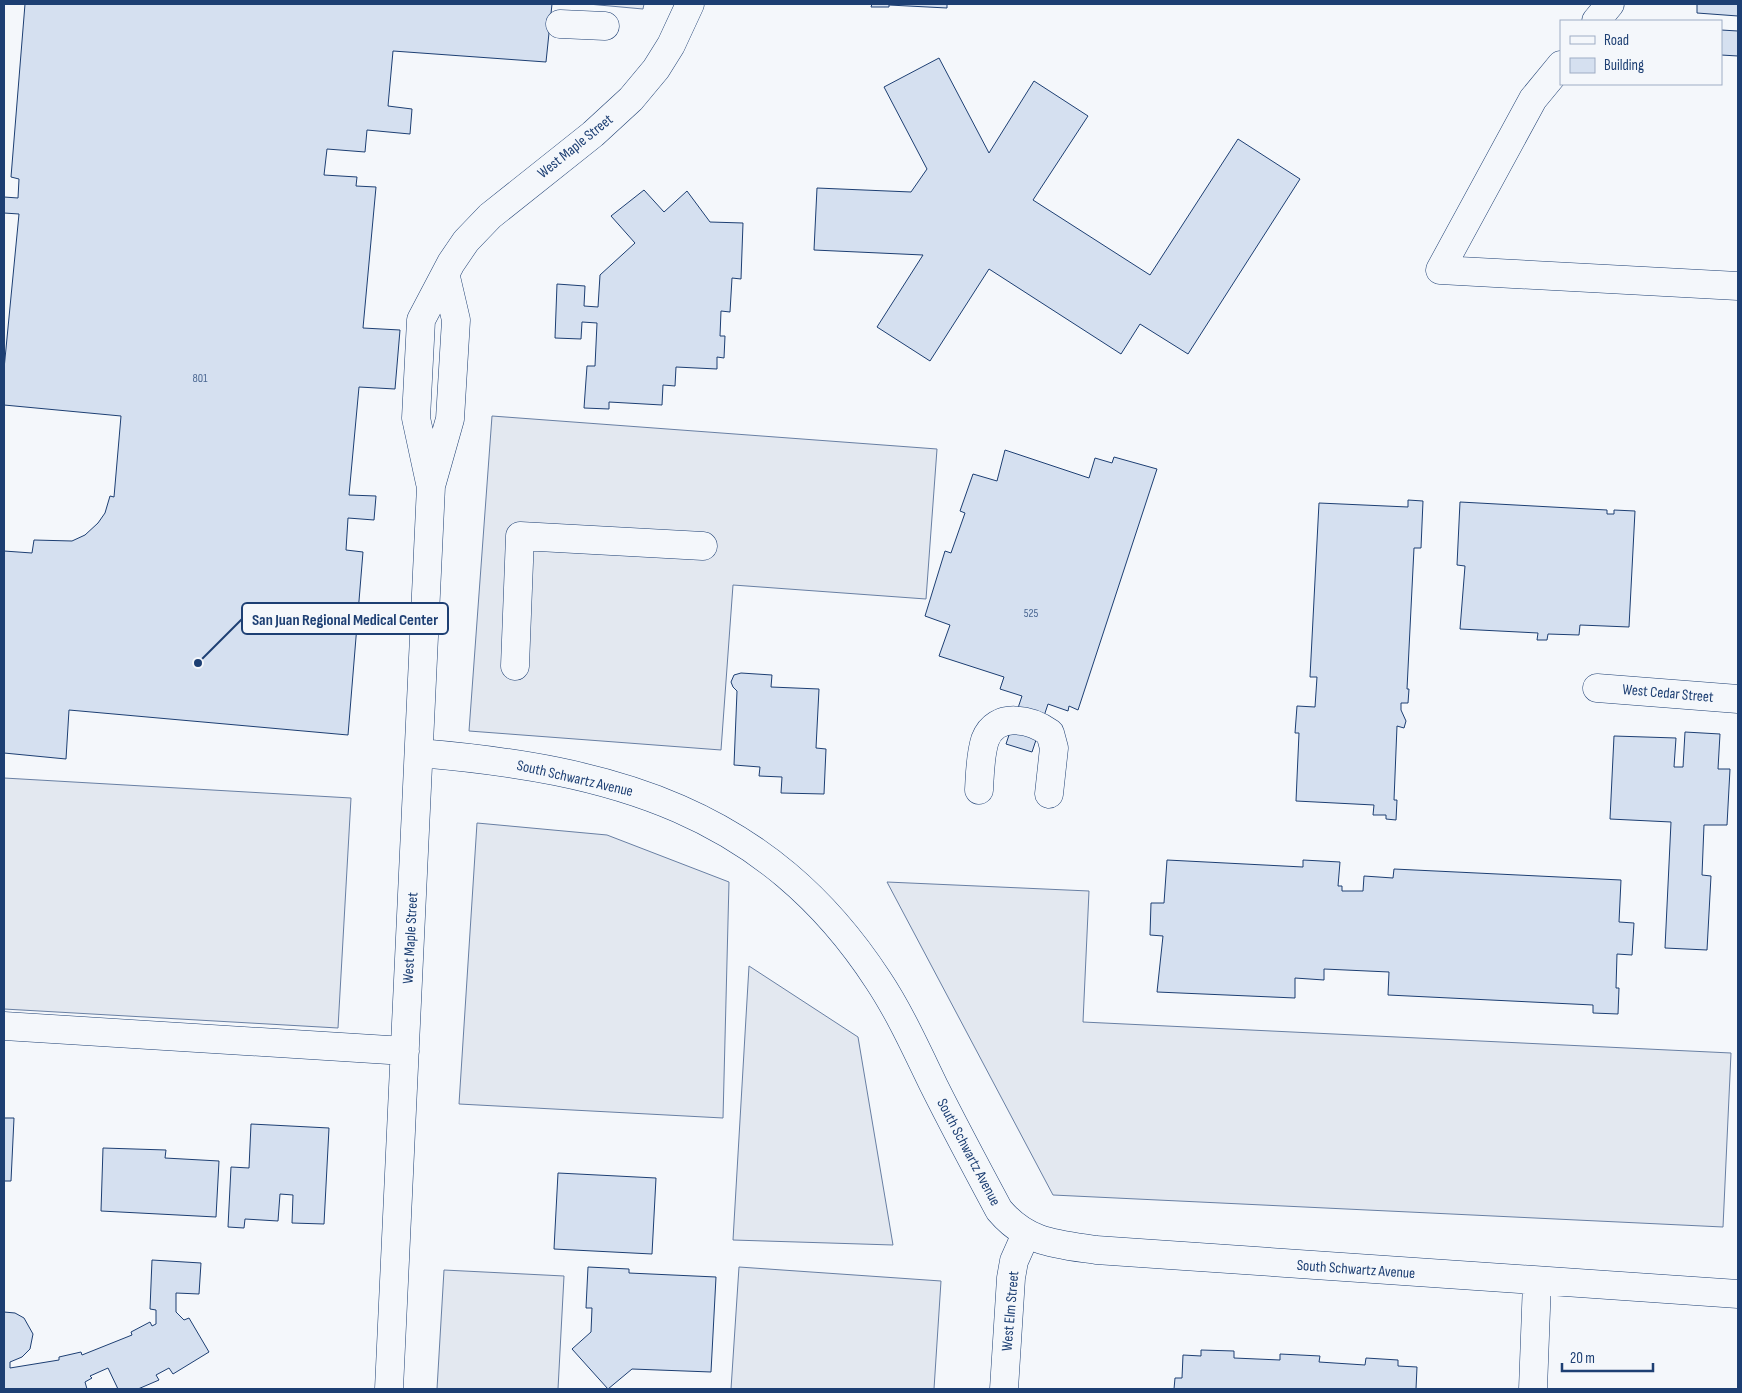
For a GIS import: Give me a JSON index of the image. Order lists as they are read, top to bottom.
{
  "streets": {
    "street": [
      "West Maple Street",
      "West Cedar Street",
      "South Schwartz Avenue",
      "West Elm Street"
    ]
  },
  "crossings": [
    ["West Maple Street", "South Schwartz Avenue"],
    ["South Schwartz Avenue", "West Elm Street"]
  ],
  "places": ["San Juan Regional Medical Center"],
  "house_numbers": ["801", "525"],
  "legend": ["Road", "Building"],
  "scale_bar": "20 m"
}
